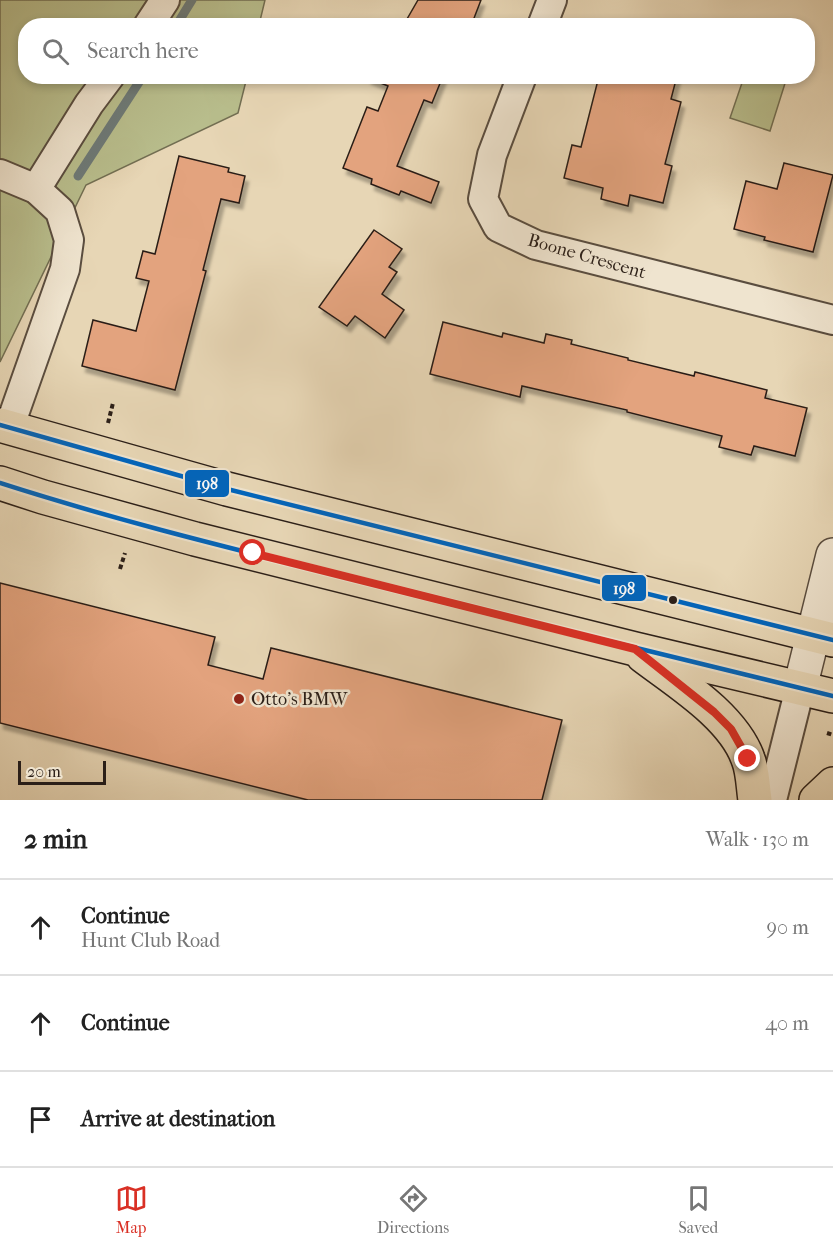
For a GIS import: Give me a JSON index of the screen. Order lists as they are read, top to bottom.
{
  "streets": {
    "street": ["Boone Crescent"]
  },
  "places": ["Otto's BMW"],
  "lines": ["transit line 198"],
  "scale_bar": "20 m",
  "page": {
    "search": "Search here",
    "scale": "20 m",
    "heading": ["2 min", "Walk · 130 m"],
    "list": [
      ["Continue", "Hunt Club Road", "90 m"],
      ["Continue", "40 m"],
      "Arrive at destination"
    ],
    "nav": ["Map", "Directions", "Saved"]
  }
}
